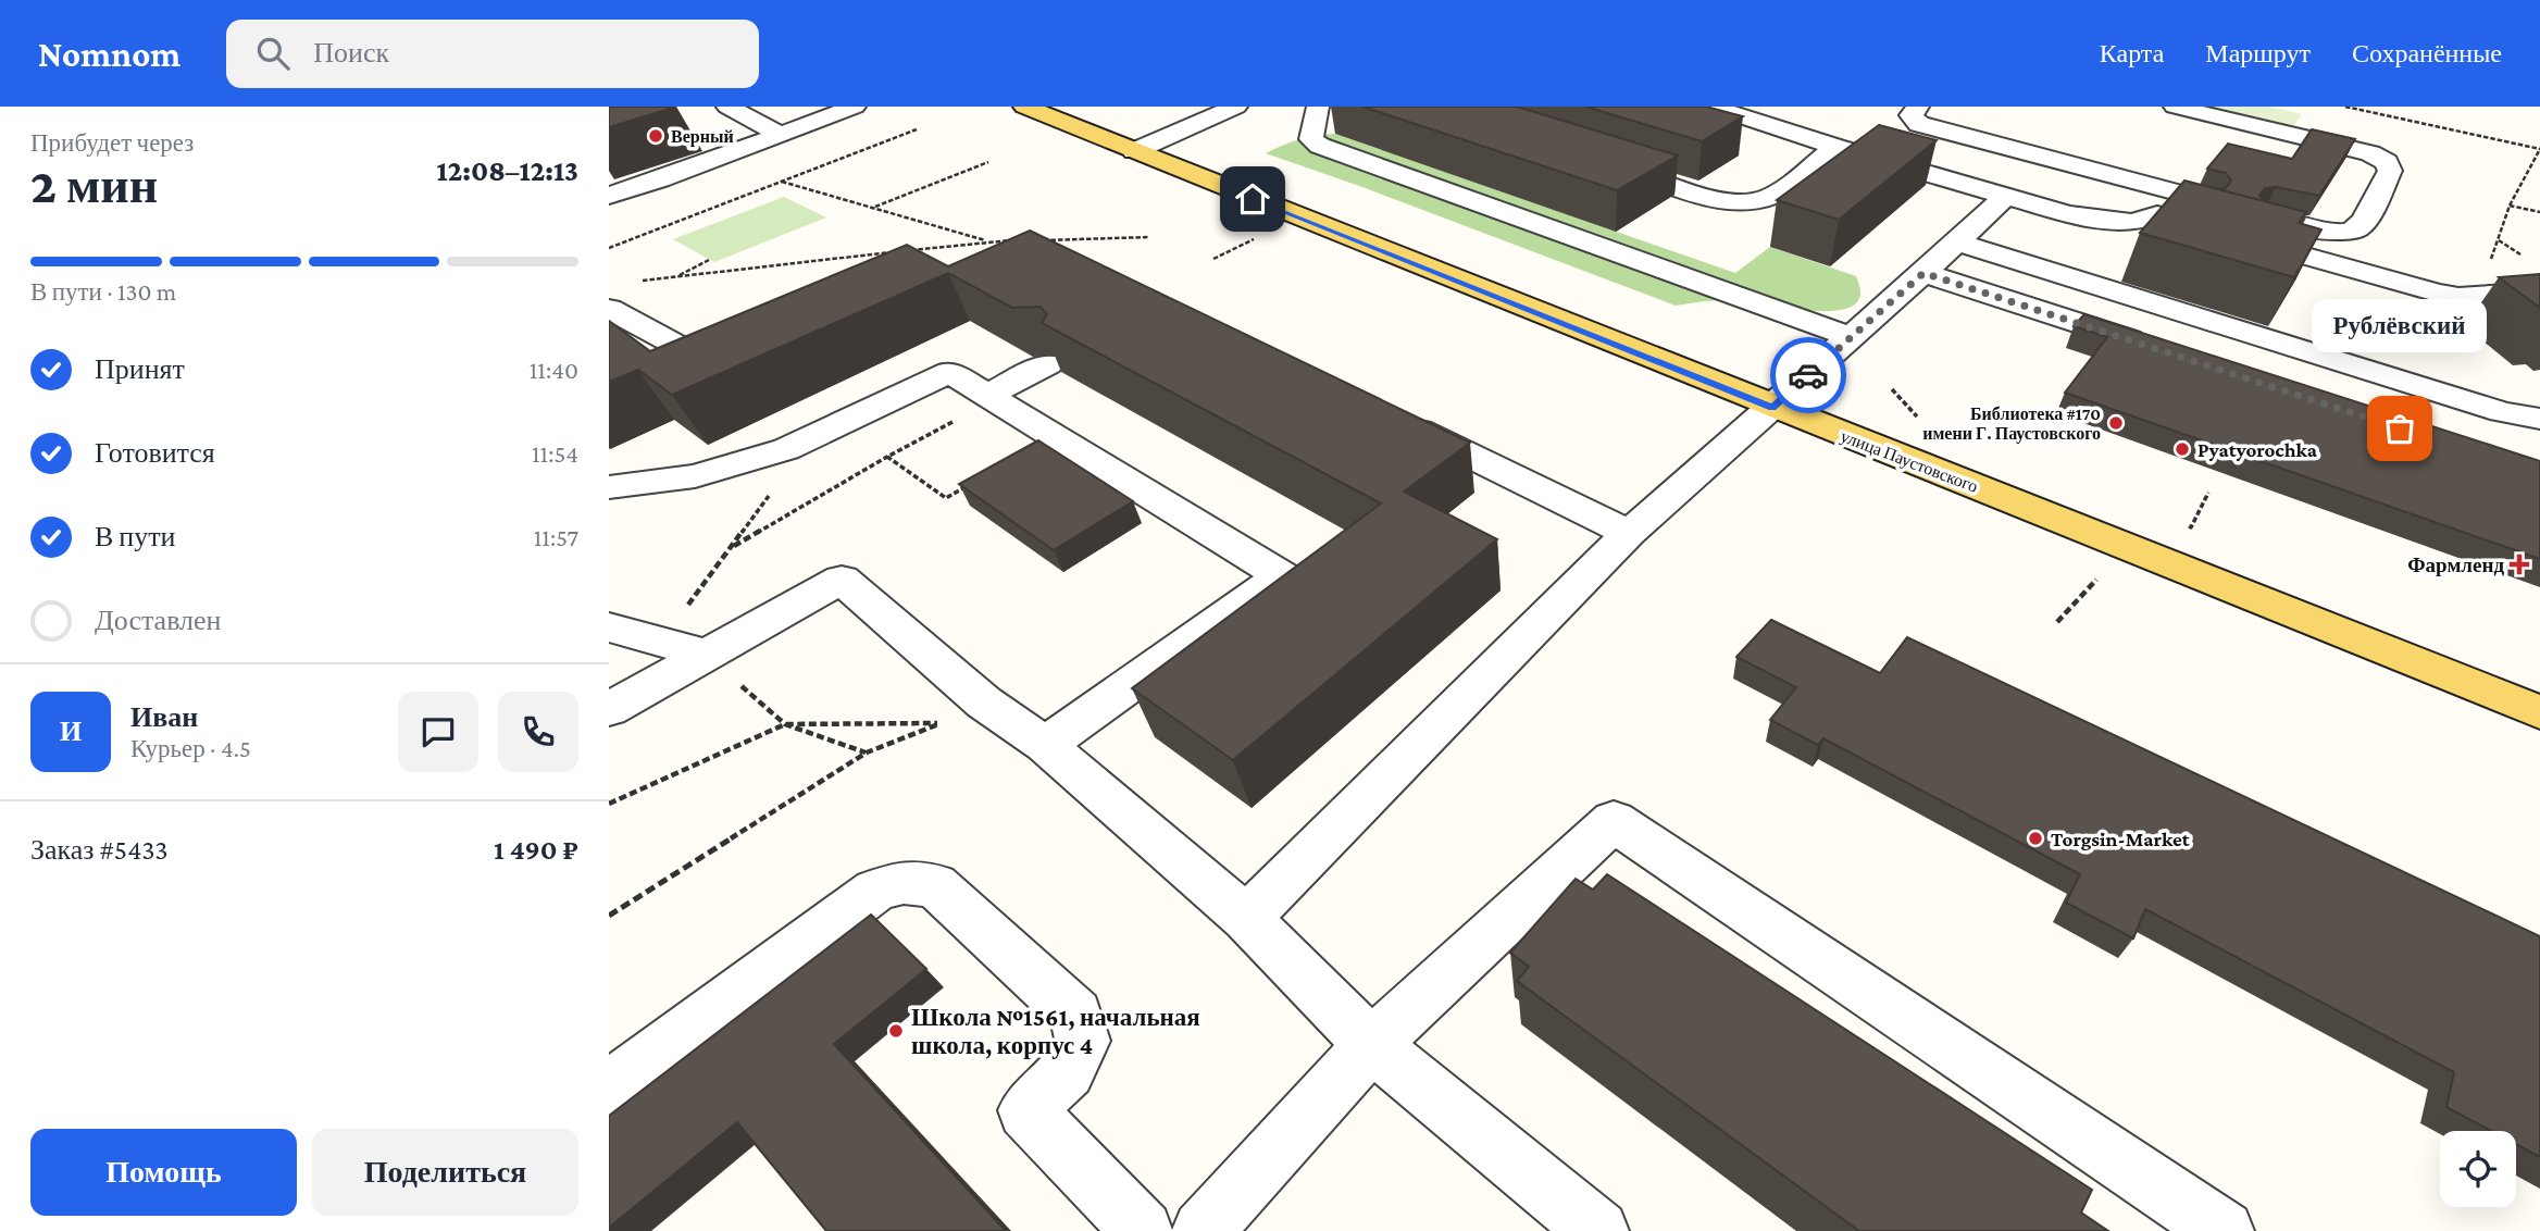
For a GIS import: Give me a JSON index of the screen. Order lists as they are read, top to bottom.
{
  "streets": {
    "main road": ["улица Паустовского"]
  },
  "places": {
    "other": [
      "Верный",
      "Библиотека #170 имени Г. Паустовского",
      "Рублёвский",
      "Pyatyorochka",
      "Torgsin-Market",
      "Школа №1561, начальная школа, корпус 4"
    ],
    "health": ["Фармленд"]
  },
  "page": {
    "header": "Nomnom",
    "search": "Поиск",
    "nav": ["Карта", "Маршрут", "Сохранённые"],
    "heading": ["2 мин", "Прибудет через", "12:08–12:13"],
    "panel": [
      "Иван",
      "Курьер · 4.5",
      "Заказ #5433",
      "1 490 ₽"
    ],
    "bar": "В пути · 130 m",
    "bubble": "Рублёвский",
    "list": [
      ["Принят", "11:40"],
      ["Готовится", "11:54"],
      ["В пути", "11:57"],
      "Доставлен"
    ],
    "round": "И",
    "buttons": ["Помощь", "Поделиться"]
  }
}
